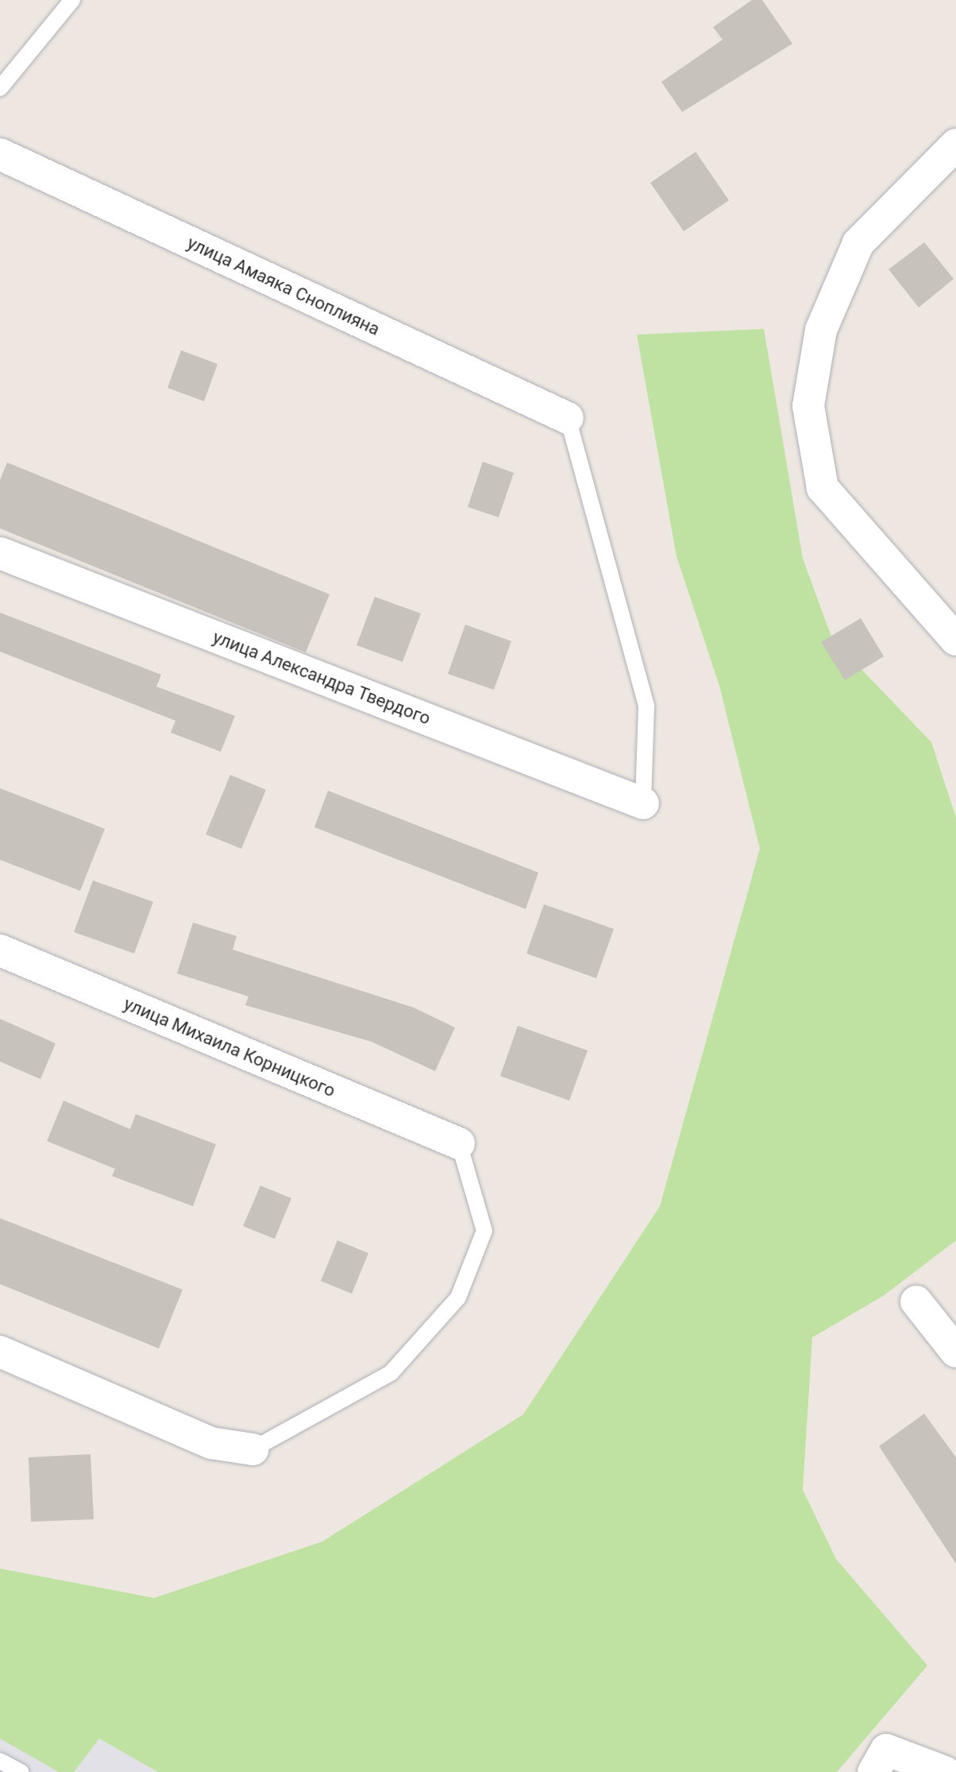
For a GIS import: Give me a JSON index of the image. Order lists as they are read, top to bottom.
{
  "streets": {
    "street": ["улица Амаяка Сноплияна", "улица Александра Твердого", "улица Михаила Корницкого"]
  }
}
